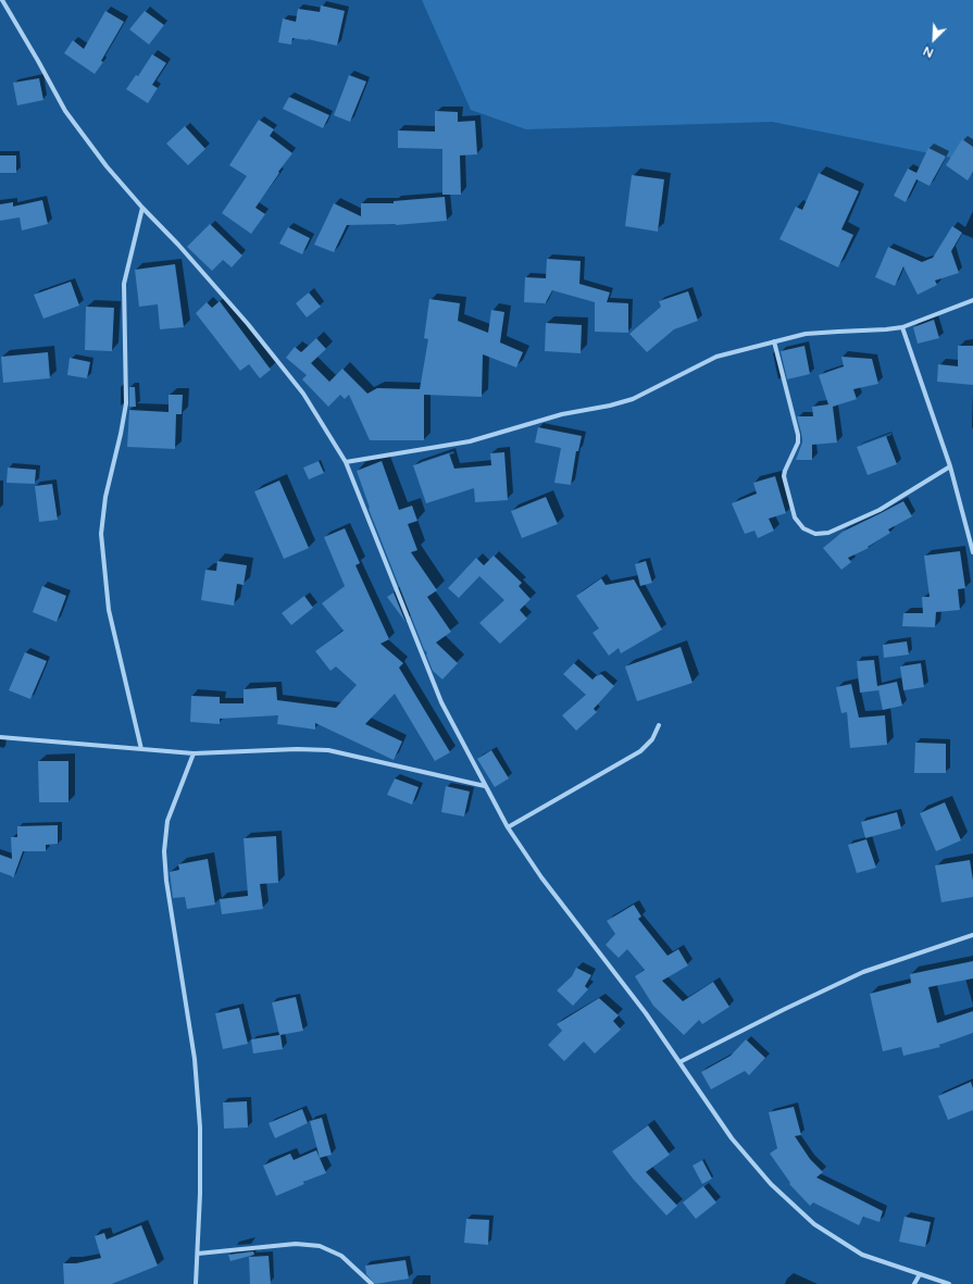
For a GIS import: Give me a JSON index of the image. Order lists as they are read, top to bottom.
{
  "north": "bottom left"
}
